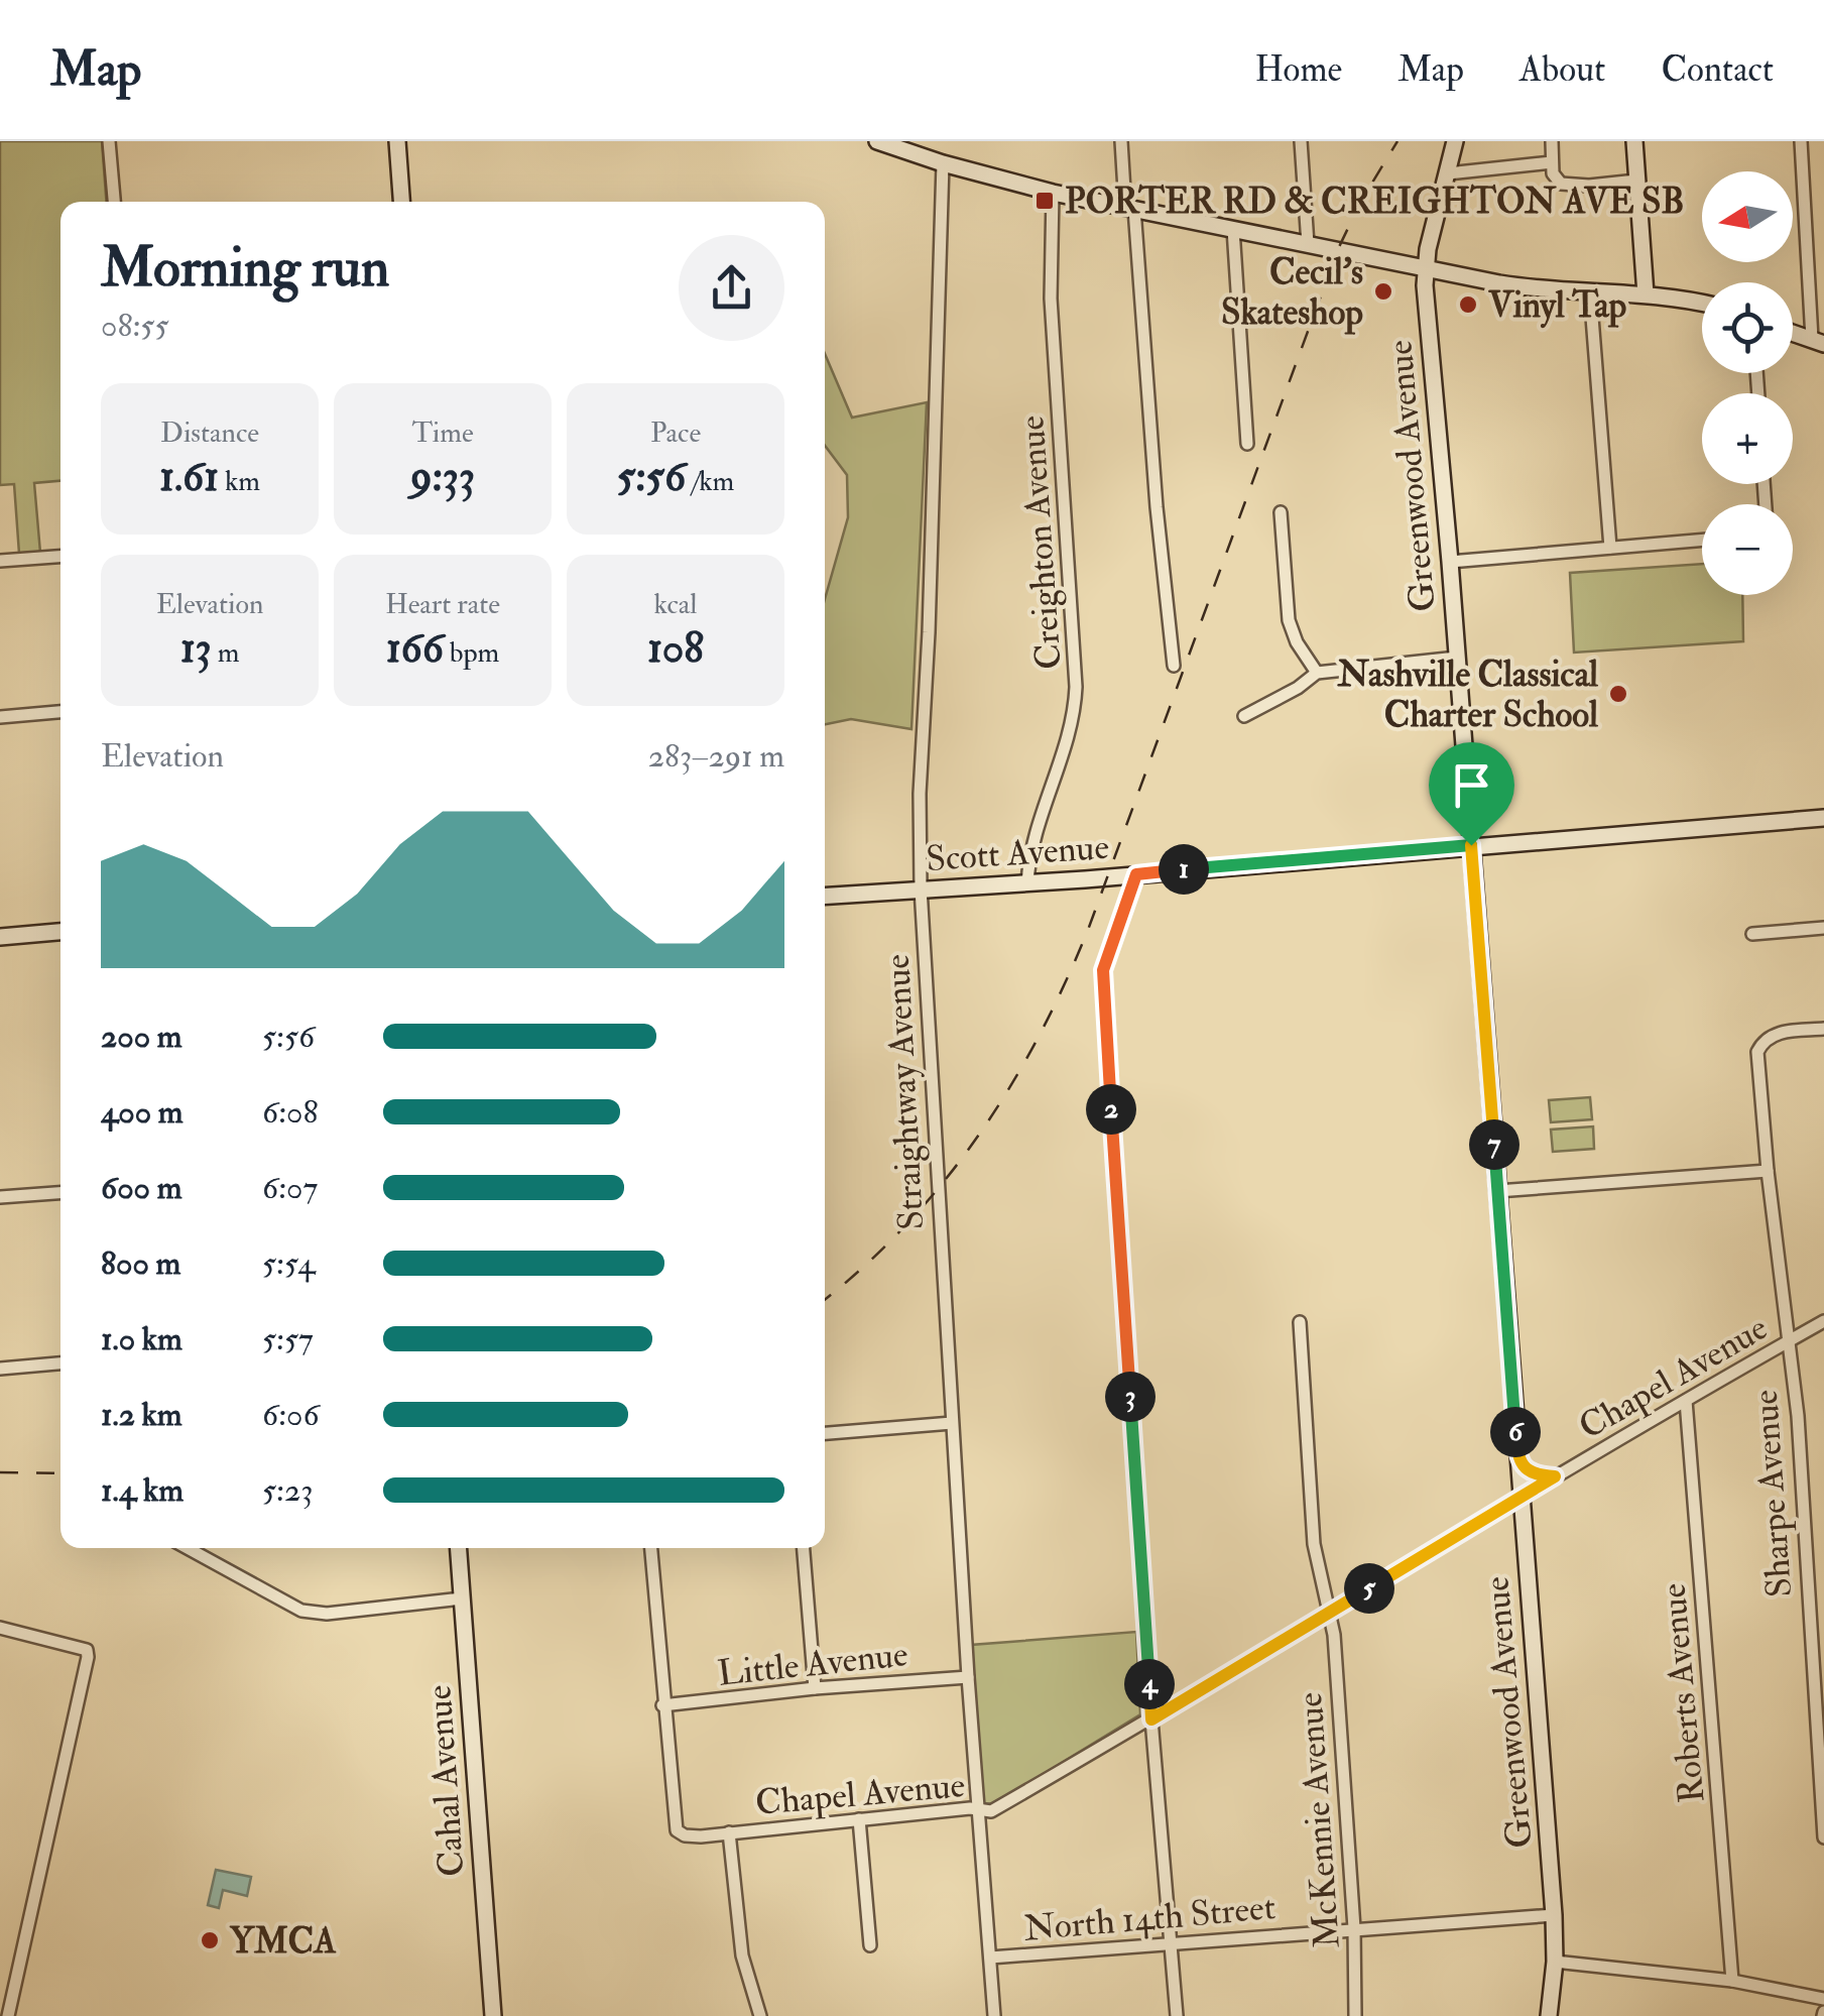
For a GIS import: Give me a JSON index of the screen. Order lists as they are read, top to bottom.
{
  "streets": {
    "street": [
      "Greenwood Avenue",
      "Creighton Avenue",
      "Scott Avenue",
      "Straightway Avenue",
      "Chapel Avenue",
      "Sharpe Avenue",
      "Little Avenue",
      "Roberts Avenue",
      "Cahal Avenue",
      "McKennie Avenue",
      "North 14th Street"
    ]
  },
  "crossings": [
    ["Greenwood Avenue", "Scott Avenue"],
    ["Greenwood Avenue", "Chapel Avenue"],
    ["Greenwood Avenue", "North 14th Street"],
    ["Creighton Avenue", "Scott Avenue"],
    ["Scott Avenue", "Straightway Avenue"],
    ["Straightway Avenue", "Chapel Avenue"],
    ["Straightway Avenue", "Little Avenue"],
    ["Straightway Avenue", "North 14th Street"],
    ["Chapel Avenue", "Sharpe Avenue"],
    ["Chapel Avenue", "Little Avenue"],
    ["Chapel Avenue", "Roberts Avenue"],
    ["Chapel Avenue", "McKennie Avenue"],
    ["McKennie Avenue", "North 14th Street"]
  ],
  "places": {
    "transit": ["PORTER RD & CREIGHTON AVE SB"],
    "other": [
      "Cecil's Skateshop",
      "Vinyl Tap",
      "Nashville Classical Charter School",
      "YMCA"
    ]
  },
  "north": "left",
  "page": {
    "header": "Map",
    "nav": [
      "Home",
      "Map",
      "About",
      "Contact"
    ],
    "map_buttons": ["+", "−"],
    "heading": ["Morning run", "08:55"],
    "stats": [
      ["Distance", "1.61 km"],
      ["Time", "9:33"],
      ["Pace", "5:56 /km"],
      ["Elevation", "13 m"],
      ["Heart rate", "166 bpm"],
      ["kcal", "108"]
    ],
    "chart": ["Elevation", "283–291 m"],
    "pins": [
      "1",
      "2",
      "7",
      "3",
      "6",
      "5",
      "4"
    ],
    "list": [
      {
        "name": "200 m",
        "note": "5:56"
      },
      {
        "name": "400 m",
        "note": "6:08"
      },
      {
        "name": "600 m",
        "note": "6:07"
      },
      {
        "name": "800 m",
        "note": "5:54"
      },
      {
        "name": "1.0 km",
        "note": "5:57"
      },
      {
        "name": "1.2 km",
        "note": "6:06"
      },
      {
        "name": "1.4 km",
        "note": "5:23"
      }
    ]
  }
}
